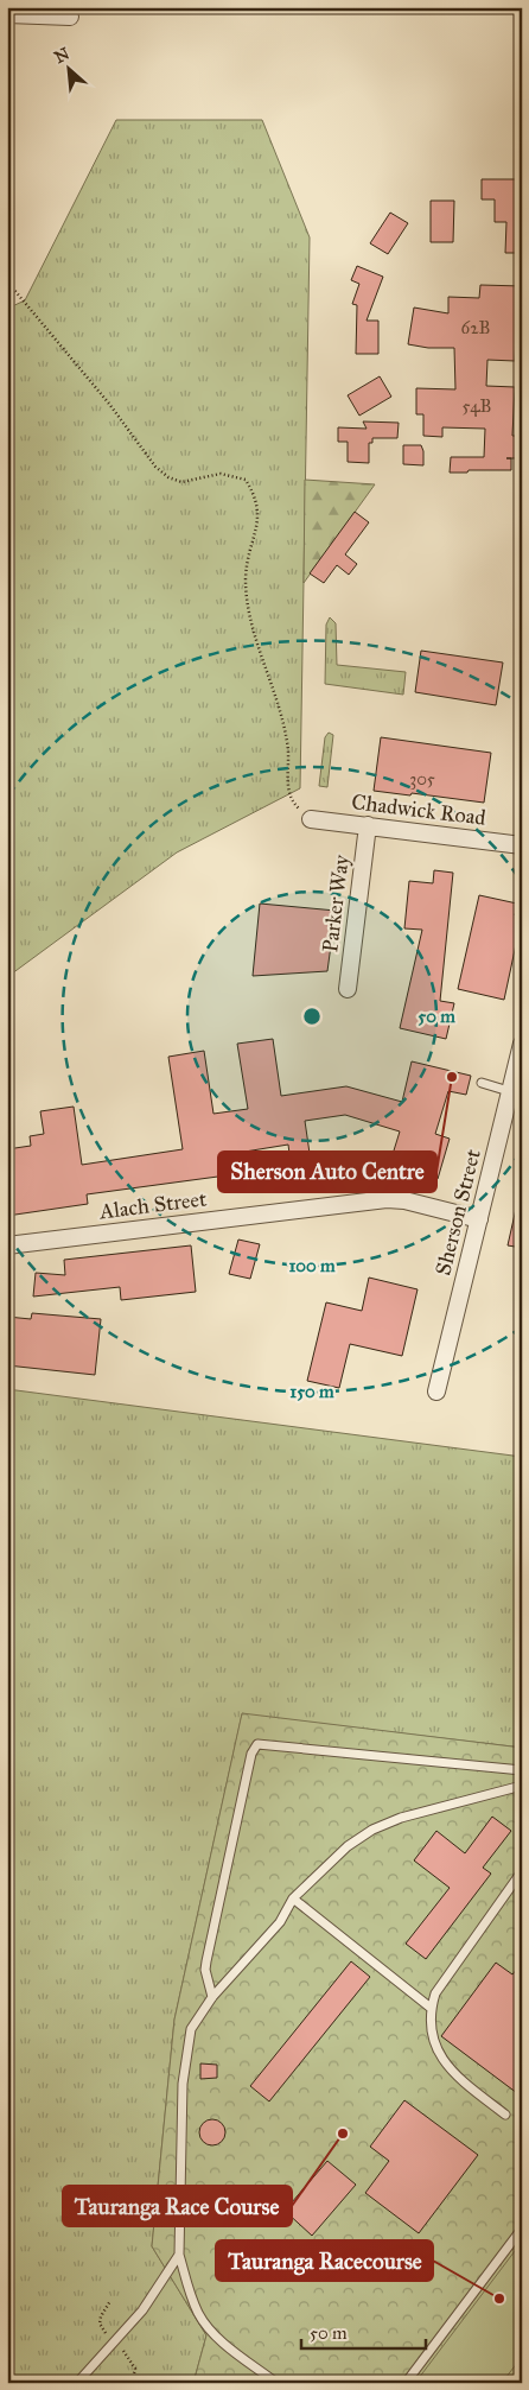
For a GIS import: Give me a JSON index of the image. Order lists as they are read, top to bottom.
{
  "streets": {
    "street": [
      "Chadwick Road",
      "Parker Way",
      "Alach Street",
      "Sherson Street"
    ]
  },
  "crossings": [
    ["Chadwick Road", "Parker Way"],
    ["Alach Street", "Sherson Street"]
  ],
  "places": ["Sherson Auto Centre", "Tauranga Race Course", "Tauranga Racecourse"],
  "house_numbers": ["62B", "54B", "305"],
  "scale_bar": "50 m",
  "north": "top left",
  "rings": ["50 m", "100 m", "150 m"]
}
